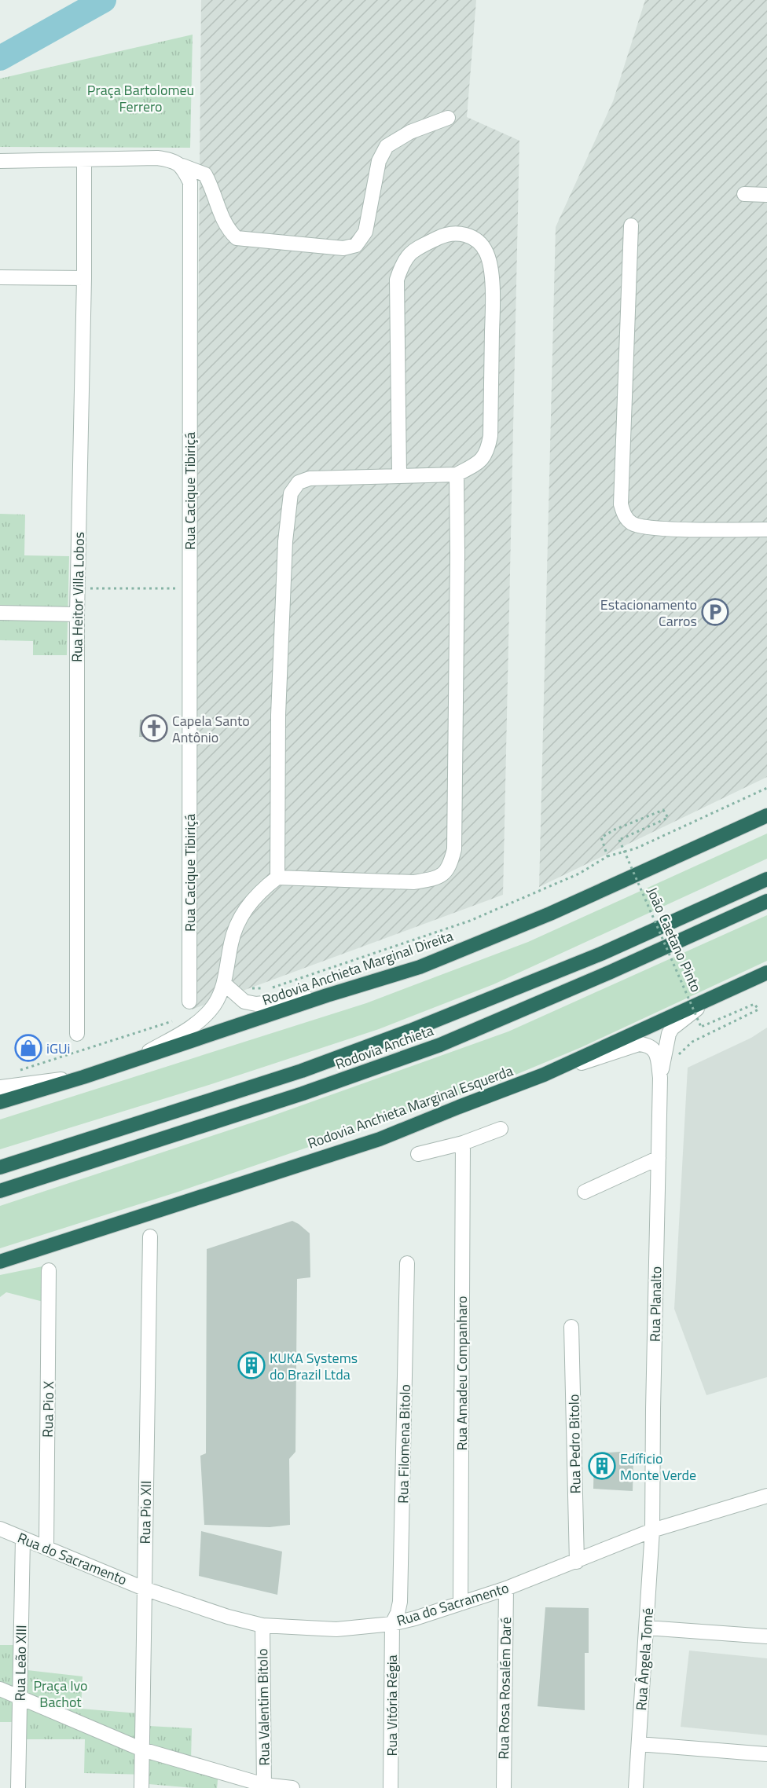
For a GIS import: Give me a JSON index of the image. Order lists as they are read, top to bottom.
{
  "streets": {
    "highway": ["Rodovia Anchieta Marginal Direita", "Rodovia Anchieta", "Rodovia Anchieta Marginal Esquerda"],
    "street": [
      "Rua Cacique Tibiriçá",
      "Rua Heitor Villa Lobos",
      "Rua Planalto",
      "Rua Amadeu Companharo",
      "Rua Pio X",
      "Rua Filomena Bitolo",
      "Rua Pedro Bitolo",
      "Rua Pio XII",
      "Rua do Sacramento",
      "Rua Ângela Tomé",
      "Rua Leão XIII",
      "Rua Rosa Rosalém Daré",
      "Rua Vitória Régia",
      "Rua Valentim Bitolo"
    ],
    "path": ["João Caetano Pinto"]
  },
  "crossings": [
    ["Rodovia Anchieta Marginal Esquerda", "Rua Planalto"],
    ["Rua Planalto", "Rua do Sacramento"],
    ["Rua Planalto", "Rua Ângela Tomé"],
    ["Rua Amadeu Companharo", "Rua do Sacramento"],
    ["Rua Pio X", "Rua do Sacramento"],
    ["Rua Filomena Bitolo", "Rua do Sacramento"],
    ["Rua Filomena Bitolo", "Rua Vitória Régia"],
    ["Rua Pedro Bitolo", "Rua do Sacramento"],
    ["Rua Pio XII", "Rua do Sacramento"],
    ["Rua do Sacramento", "Rua Ângela Tomé"],
    ["Rua do Sacramento", "Rua Leão XIII"],
    ["Rua do Sacramento", "Rua Rosa Rosalém Daré"],
    ["Rua do Sacramento", "Rua Vitória Régia"],
    ["Rua do Sacramento", "Rua Valentim Bitolo"]
  ],
  "parks": ["Praça Bartolomeu Ferrero", "Praça Ivo Bachot"],
  "places": {
    "parking": ["Estacionamento Carros"],
    "church": ["Capela Santo Antônio"],
    "shop": ["iGUi"],
    "building": ["KUKA Systems do Brazil Ltda", "Edíficio Monte Verde"]
  }
}
